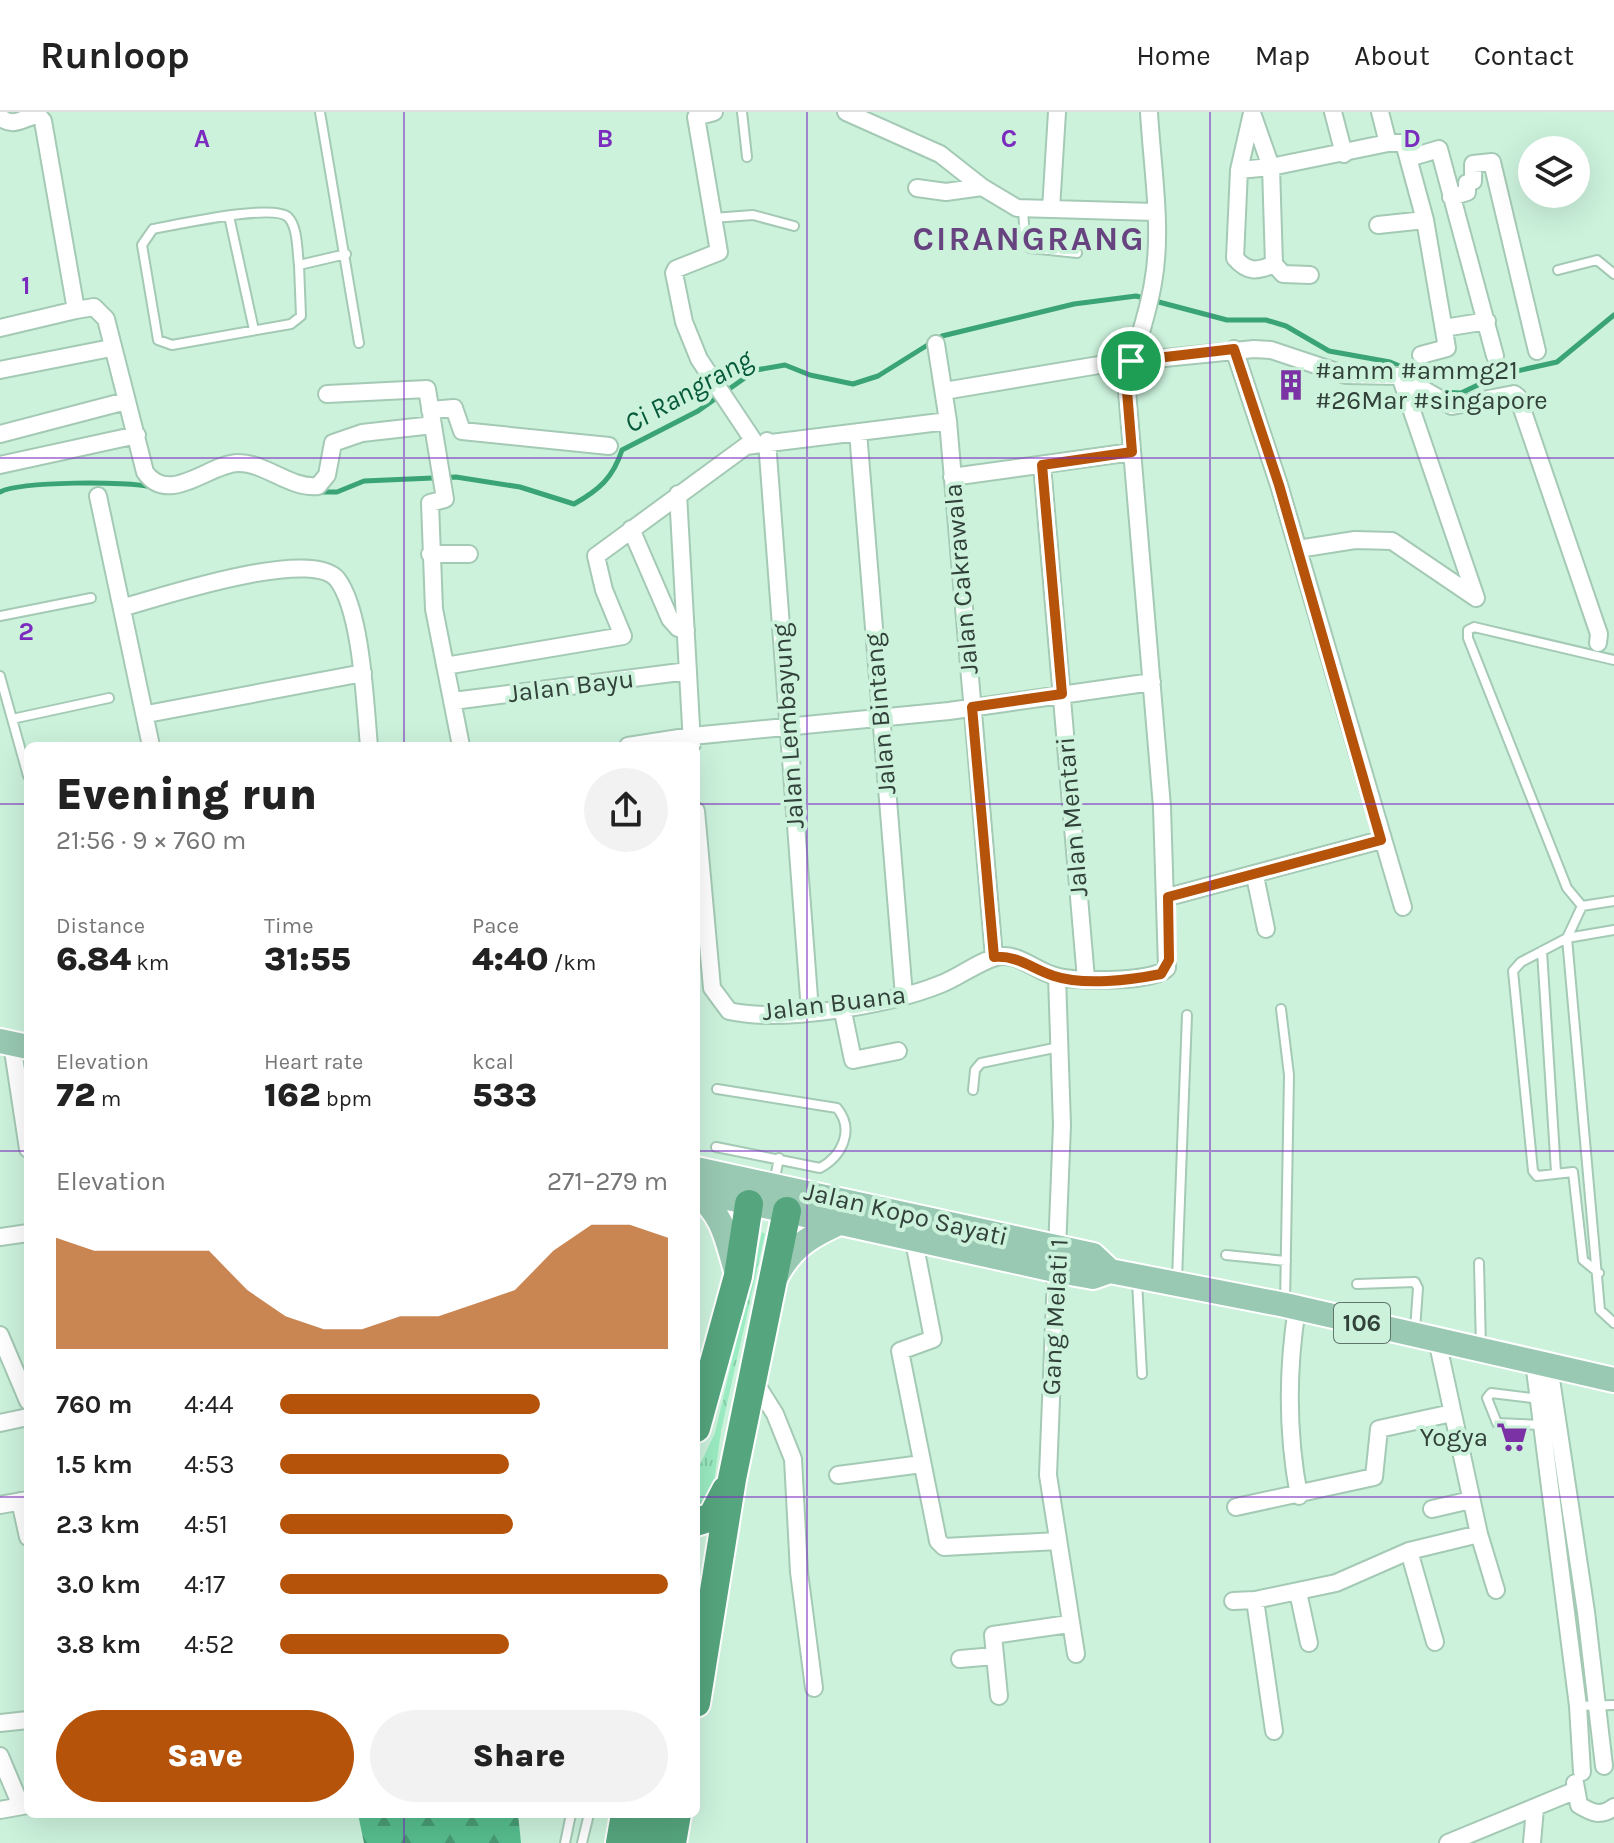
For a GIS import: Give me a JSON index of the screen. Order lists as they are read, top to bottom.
{
  "streets": {
    "main road": ["Jalan Kopo Sayati", "106"],
    "street": [
      "Jalan Cakrawala",
      "Jalan Bayu",
      "Jalan Bintang",
      "Jalan Lembayung",
      "Jalan Mentari",
      "Jalan Buana",
      "Gang Melati 1"
    ]
  },
  "crossings": [
    ["Jalan Cakrawala", "Jalan Buana"],
    ["Jalan Bintang", "Jalan Buana"],
    ["Jalan Lembayung", "Jalan Buana"],
    ["Jalan Kopo Sayati", "Gang Melati 1"]
  ],
  "districts": ["CIRANGRANG"],
  "water": ["Ci Rangrang"],
  "places": {
    "building": ["#amm #ammg21 #26Mar #singapore"],
    "supermarket": ["Yogya"]
  },
  "page": {
    "header": "Runloop",
    "nav": [
      "Home",
      "Map",
      "About",
      "Contact"
    ],
    "heading": ["Evening run", "21:56 · 9 × 760 m"],
    "stats": [
      ["Distance", "6.84 km"],
      ["Time", "31:55"],
      ["Pace", "4:40 /km"],
      ["Elevation", "72 m"],
      ["Heart rate", "162 bpm"],
      ["kcal", "533"]
    ],
    "chart": ["Elevation", "271–279 m"],
    "list": [
      {
        "name": "760 m",
        "note": "4:44"
      },
      {
        "name": "1.5 km",
        "note": "4:53"
      },
      {
        "name": "2.3 km",
        "note": "4:51"
      },
      {
        "name": "3.0 km",
        "note": "4:17"
      },
      {
        "name": "3.8 km",
        "note": "4:52"
      }
    ],
    "buttons": ["Save", "Share"]
  },
  "grid": {
    "columns": [
      "A",
      "B",
      "C",
      "D"
    ],
    "rows": ["1", "2"]
  }
}
